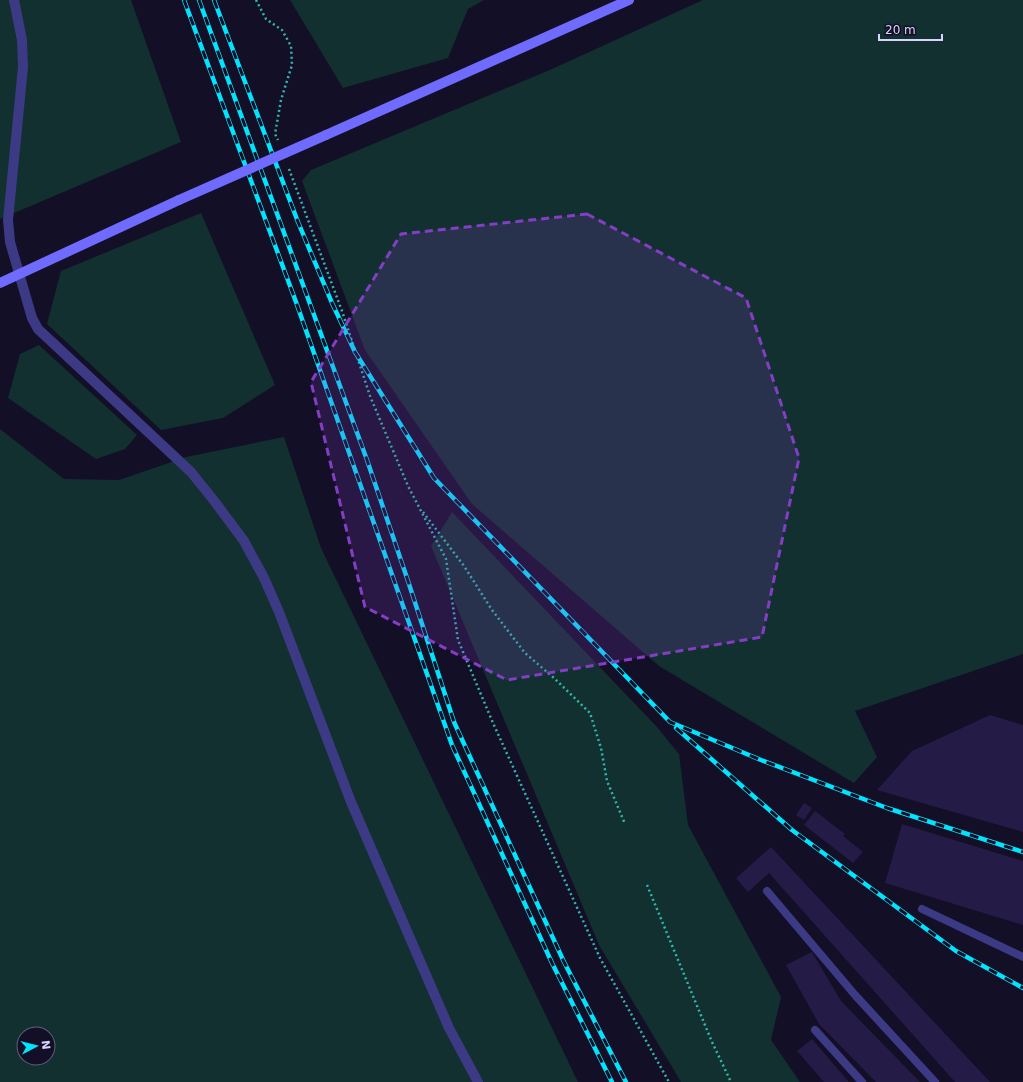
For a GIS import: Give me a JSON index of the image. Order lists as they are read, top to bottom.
{
  "scale_bar": "20 m",
  "north": "right"
}
